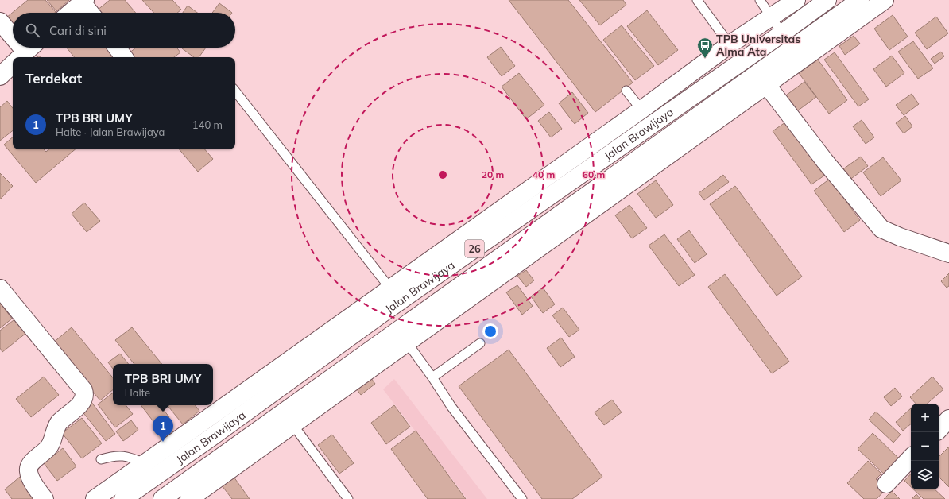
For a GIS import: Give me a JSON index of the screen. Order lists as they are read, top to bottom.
{
  "streets": {
    "main road": ["Jalan Brawijaya", "26"]
  },
  "places": {
    "bus stop": ["TPB Universitas Alma Ata"]
  },
  "page": {
    "search": "Cari di sini",
    "heading": "Terdekat",
    "list": [
      {
        "mark": "1",
        "name": "TPB BRI UMY",
        "note": "Halte · Jalan Brawijaya",
        "value": "140 m"
      }
    ],
    "popup": ["TPB BRI UMY", "Halte"],
    "map_buttons": ["+", "−"],
    "pins": "1"
  },
  "rings": ["20 m", "40 m", "60 m"]
}
